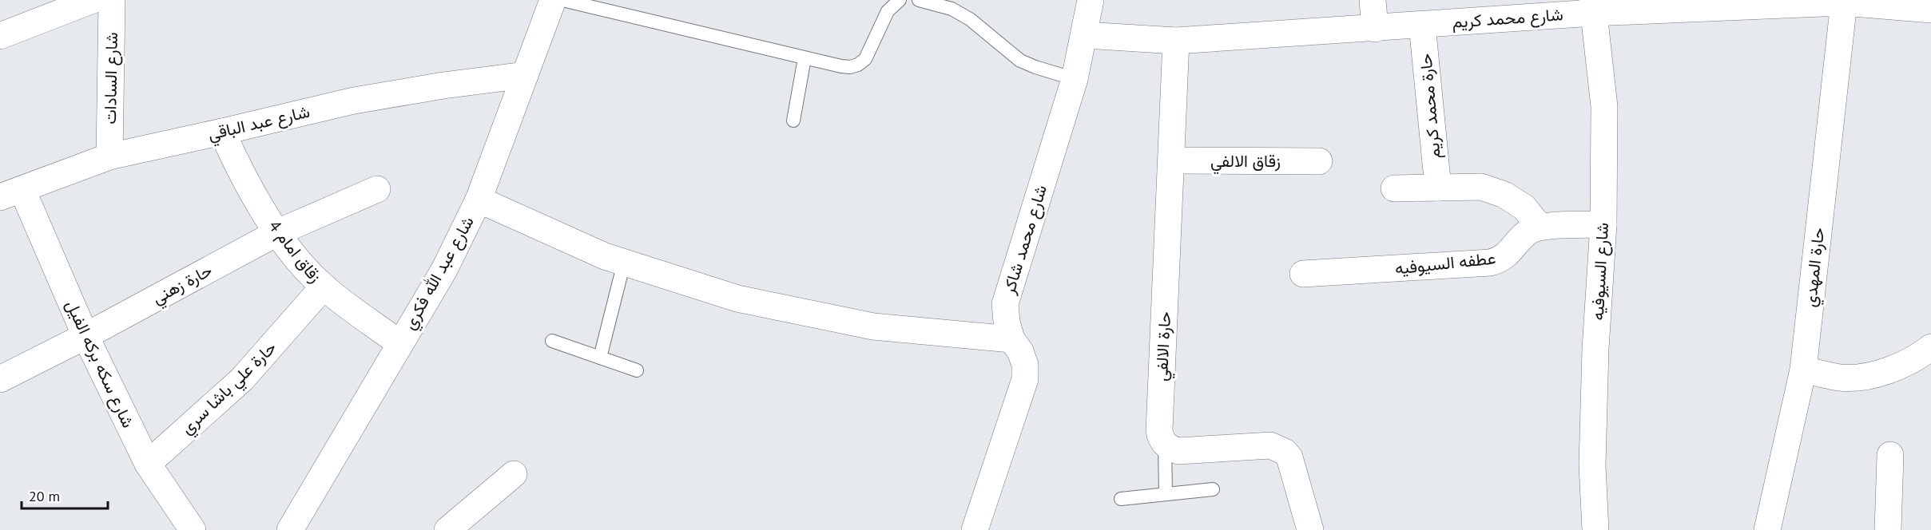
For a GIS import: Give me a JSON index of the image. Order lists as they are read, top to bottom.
{
  "streets": {
    "street": [
      "شارع محمد كريم",
      "شارع السادات",
      "حارة محمد كريم",
      "شارع عبد الباقي",
      "زقاق الالفي",
      "شارع محمد شاكر",
      "زقاق امام 4",
      "عطفه السيوفيه",
      "حارة المهدي",
      "شارع السيوفيه",
      "شارع عبد الله فكري",
      "حارة زهني",
      "حارة الالفي",
      "شارع سكه بركه الفيل",
      "حارة علي باشا سري"
    ]
  },
  "crossings": [
    ["شارع محمد كريم", "حارة محمد كريم"],
    ["شارع محمد كريم", "شارع محمد شاكر"],
    ["شارع محمد كريم", "حارة المهدي"],
    ["شارع محمد كريم", "شارع السيوفيه"],
    ["شارع محمد كريم", "حارة الالفي"],
    ["شارع السادات", "شارع عبد الباقي"],
    ["شارع عبد الباقي", "زقاق امام 4"],
    ["شارع عبد الباقي", "شارع عبد الله فكري"],
    ["شارع عبد الباقي", "شارع سكه بركه الفيل"],
    ["زقاق الالفي", "حارة الالفي"],
    ["زقاق امام 4", "شارع عبد الله فكري"],
    ["زقاق امام 4", "حارة زهني"],
    ["زقاق امام 4", "حارة علي باشا سري"],
    ["حارة زهني", "شارع سكه بركه الفيل"],
    ["شارع سكه بركه الفيل", "حارة علي باشا سري"]
  ],
  "scale_bar": "20 m"
}
